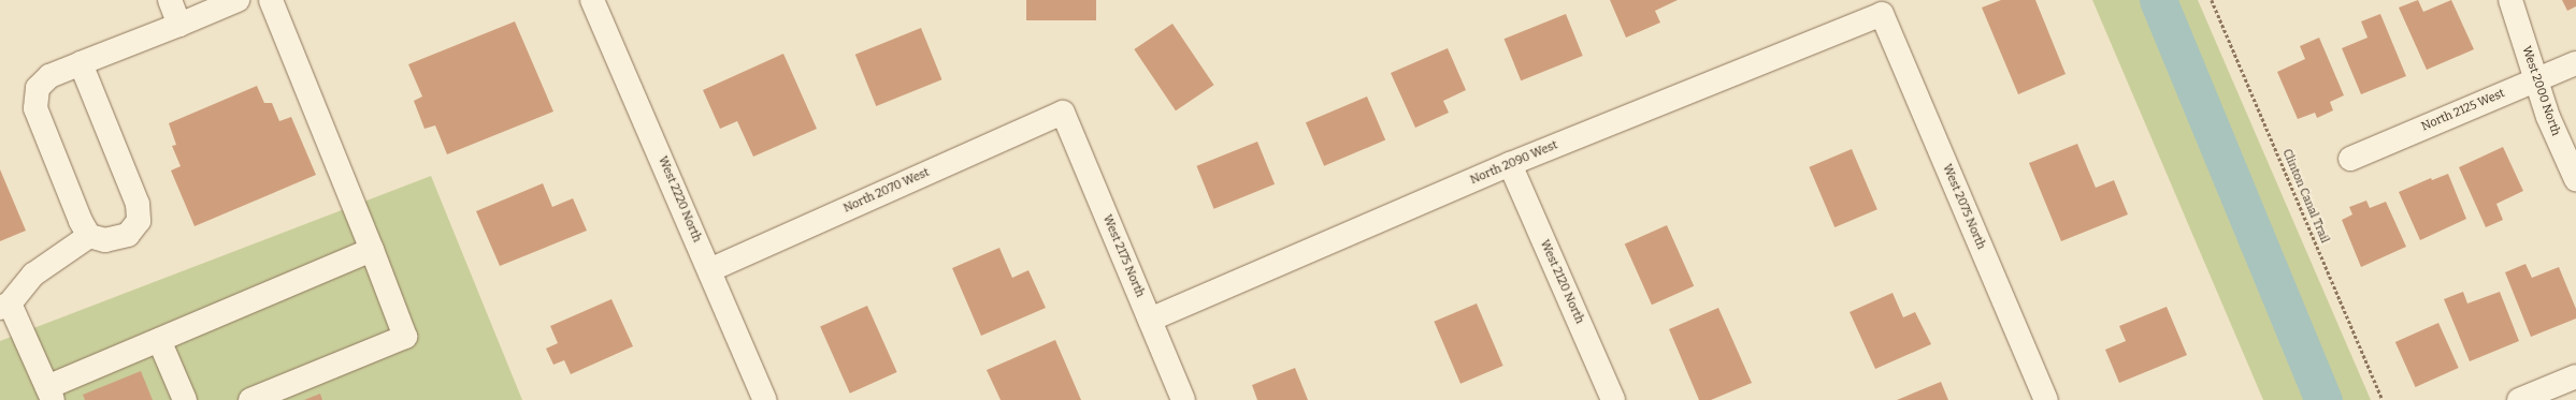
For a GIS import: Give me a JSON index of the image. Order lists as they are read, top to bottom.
{
  "streets": {
    "street": [
      "West 2000 North",
      "North 2125 West",
      "North 2090 West",
      "North 2070 West",
      "West 2220 North",
      "West 2075 North",
      "West 2175 North",
      "West 2120 North"
    ],
    "path": ["Clinton Canal Trail"]
  },
  "crossings": [
    ["West 2000 North", "North 2125 West"],
    ["North 2090 West", "West 2075 North"],
    ["North 2090 West", "West 2175 North"],
    ["North 2090 West", "West 2120 North"],
    ["North 2070 West", "West 2220 North"],
    ["North 2070 West", "West 2175 North"]
  ]
}
